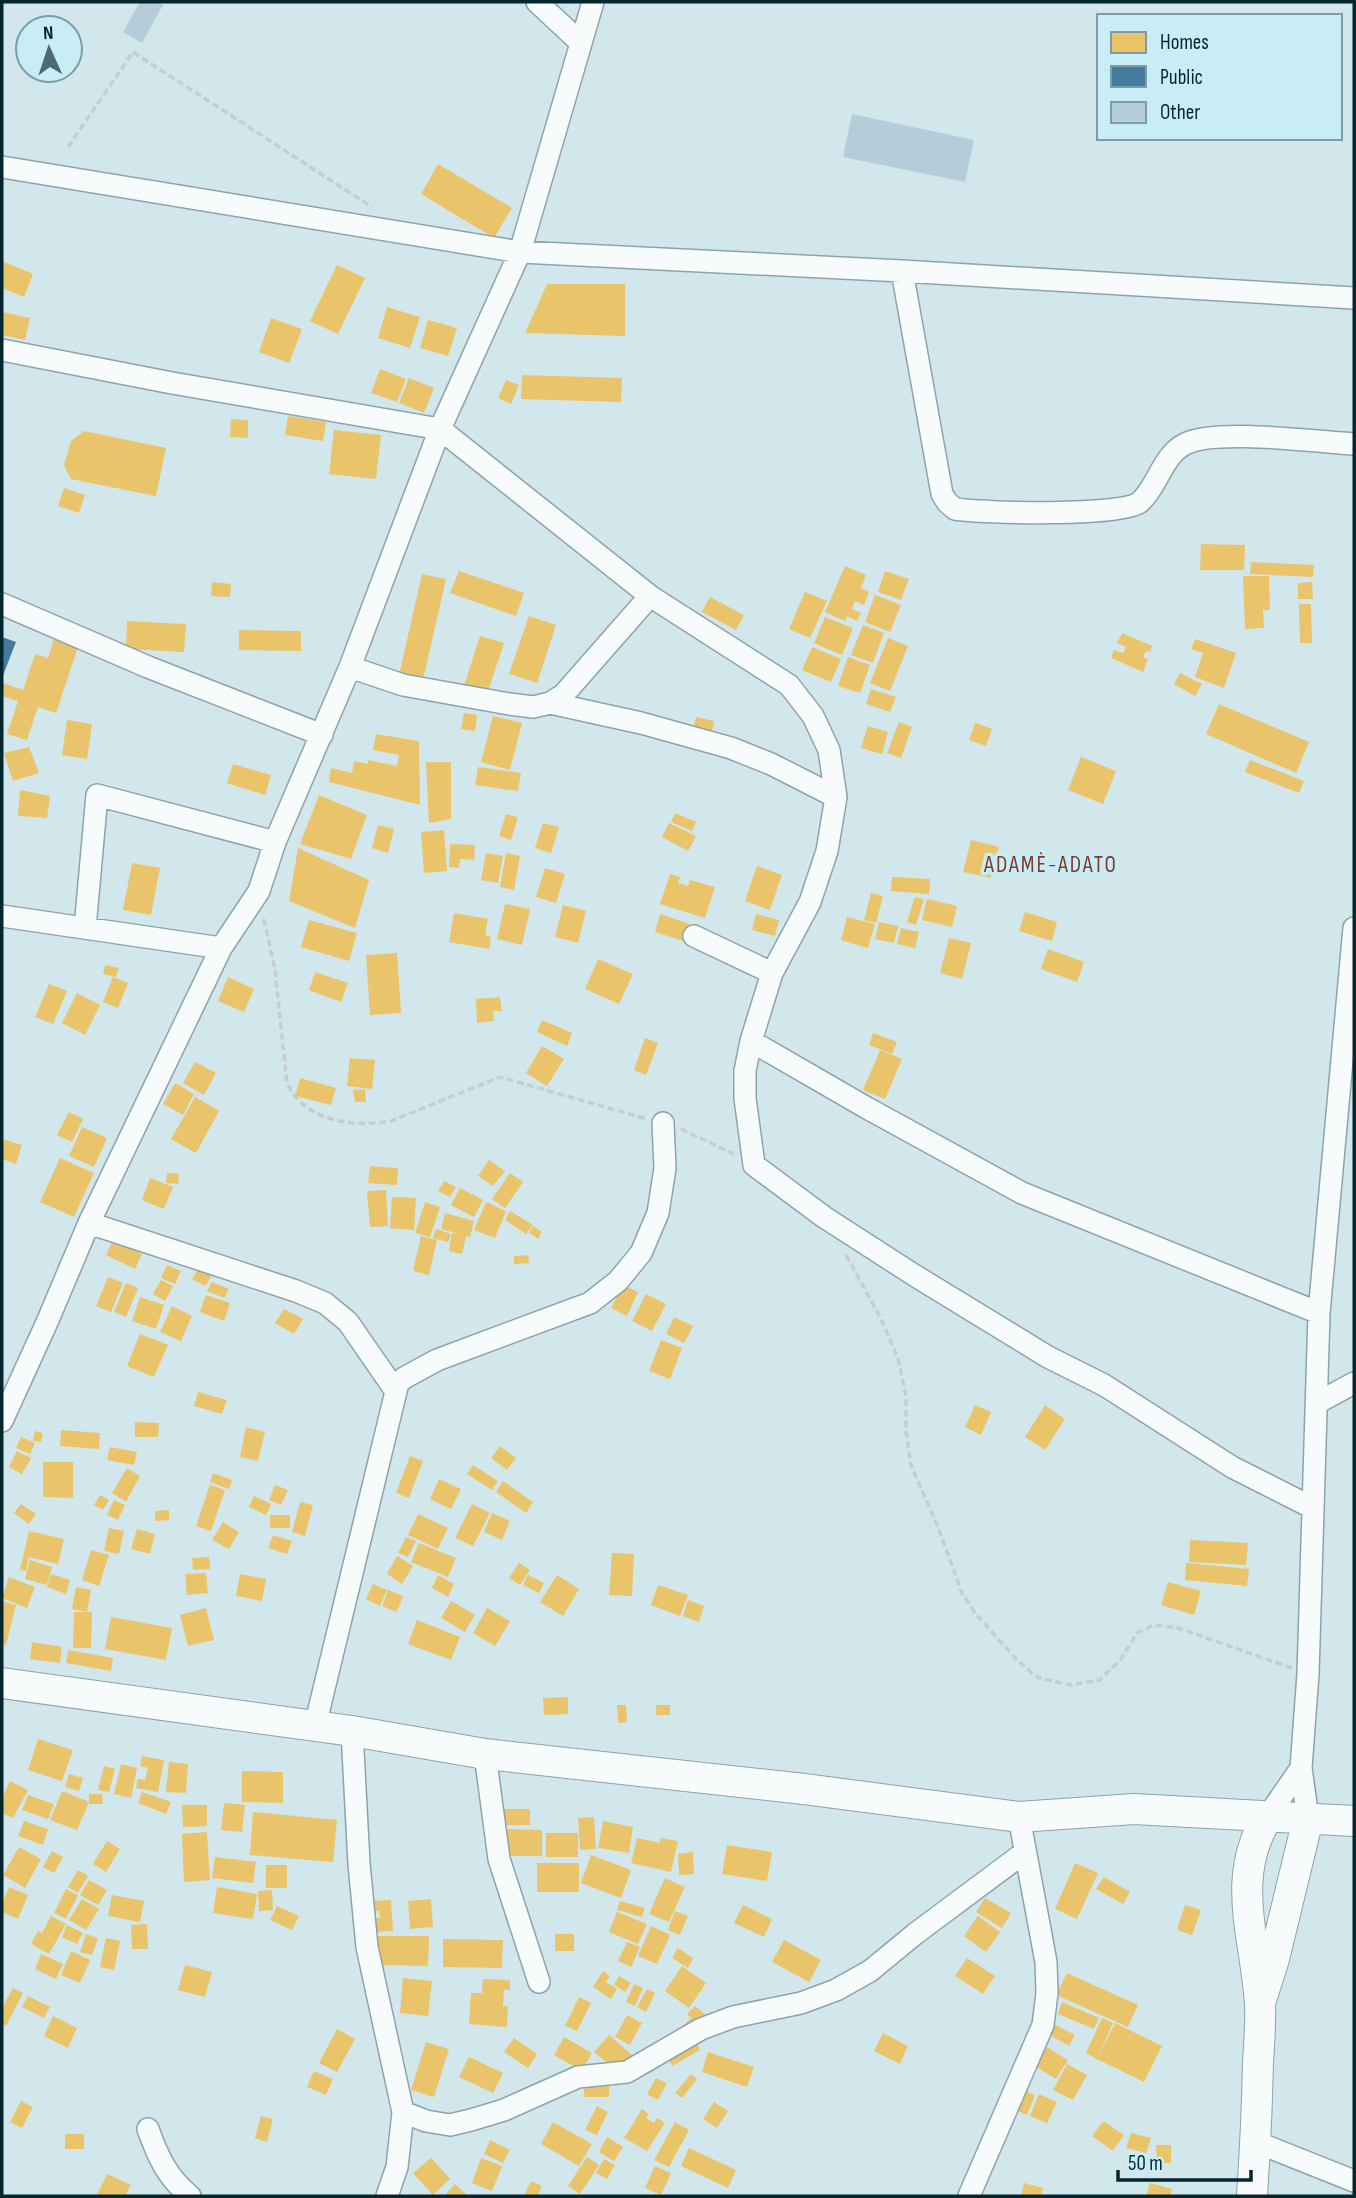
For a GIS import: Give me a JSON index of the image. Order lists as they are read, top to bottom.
{
  "districts": ["ADAMÈ-ADATO"],
  "legend": ["Homes", "Public", "Other"],
  "scale_bar": "50 m",
  "north": "top"
}
